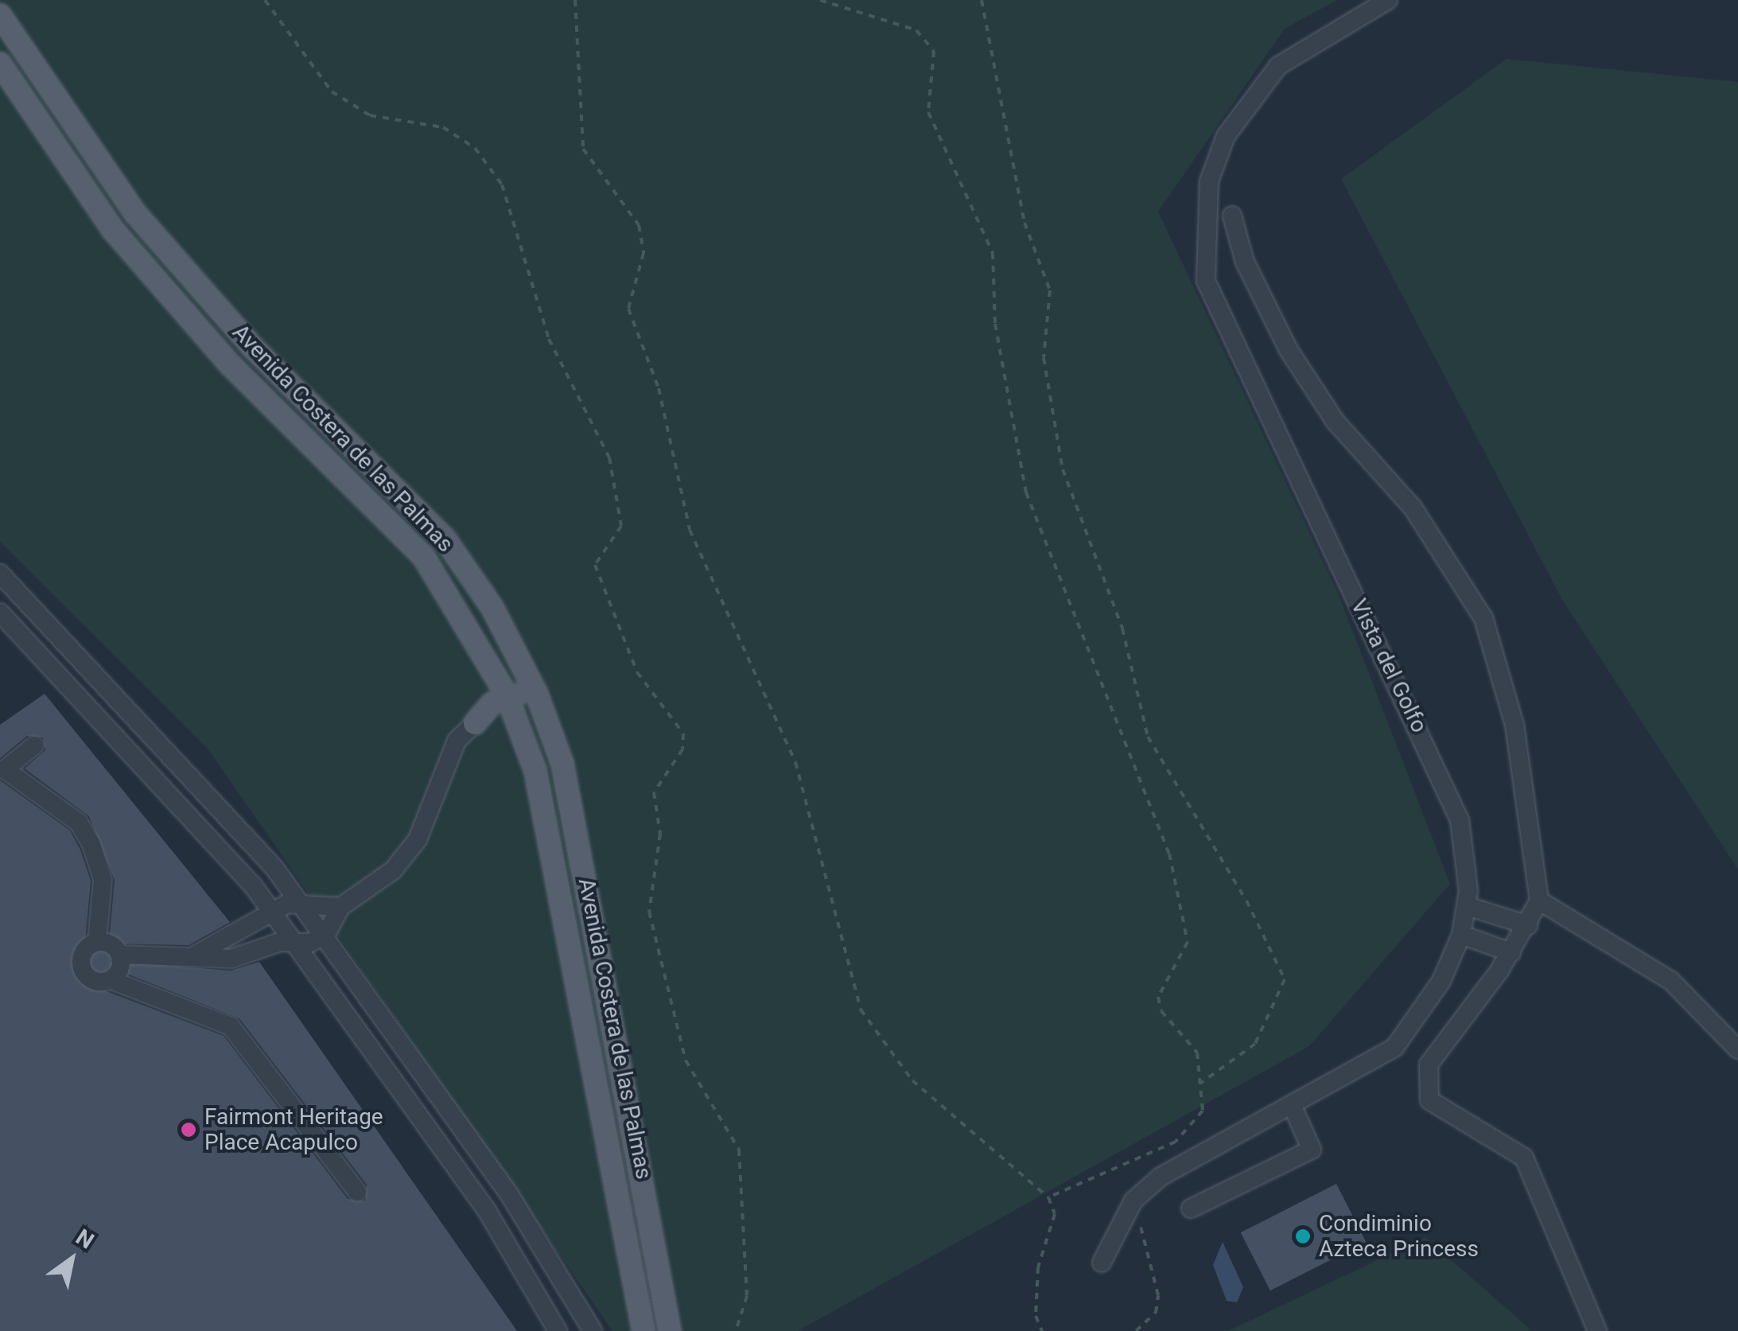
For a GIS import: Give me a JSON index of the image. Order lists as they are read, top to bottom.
{
  "streets": {
    "main road": ["Avenida Costera de las Palmas"],
    "street": ["Vista del Golfo"]
  },
  "places": ["Fairmont Heritage Place Acapulco", "Condiminio Azteca Princess"],
  "north": "top right"
}
